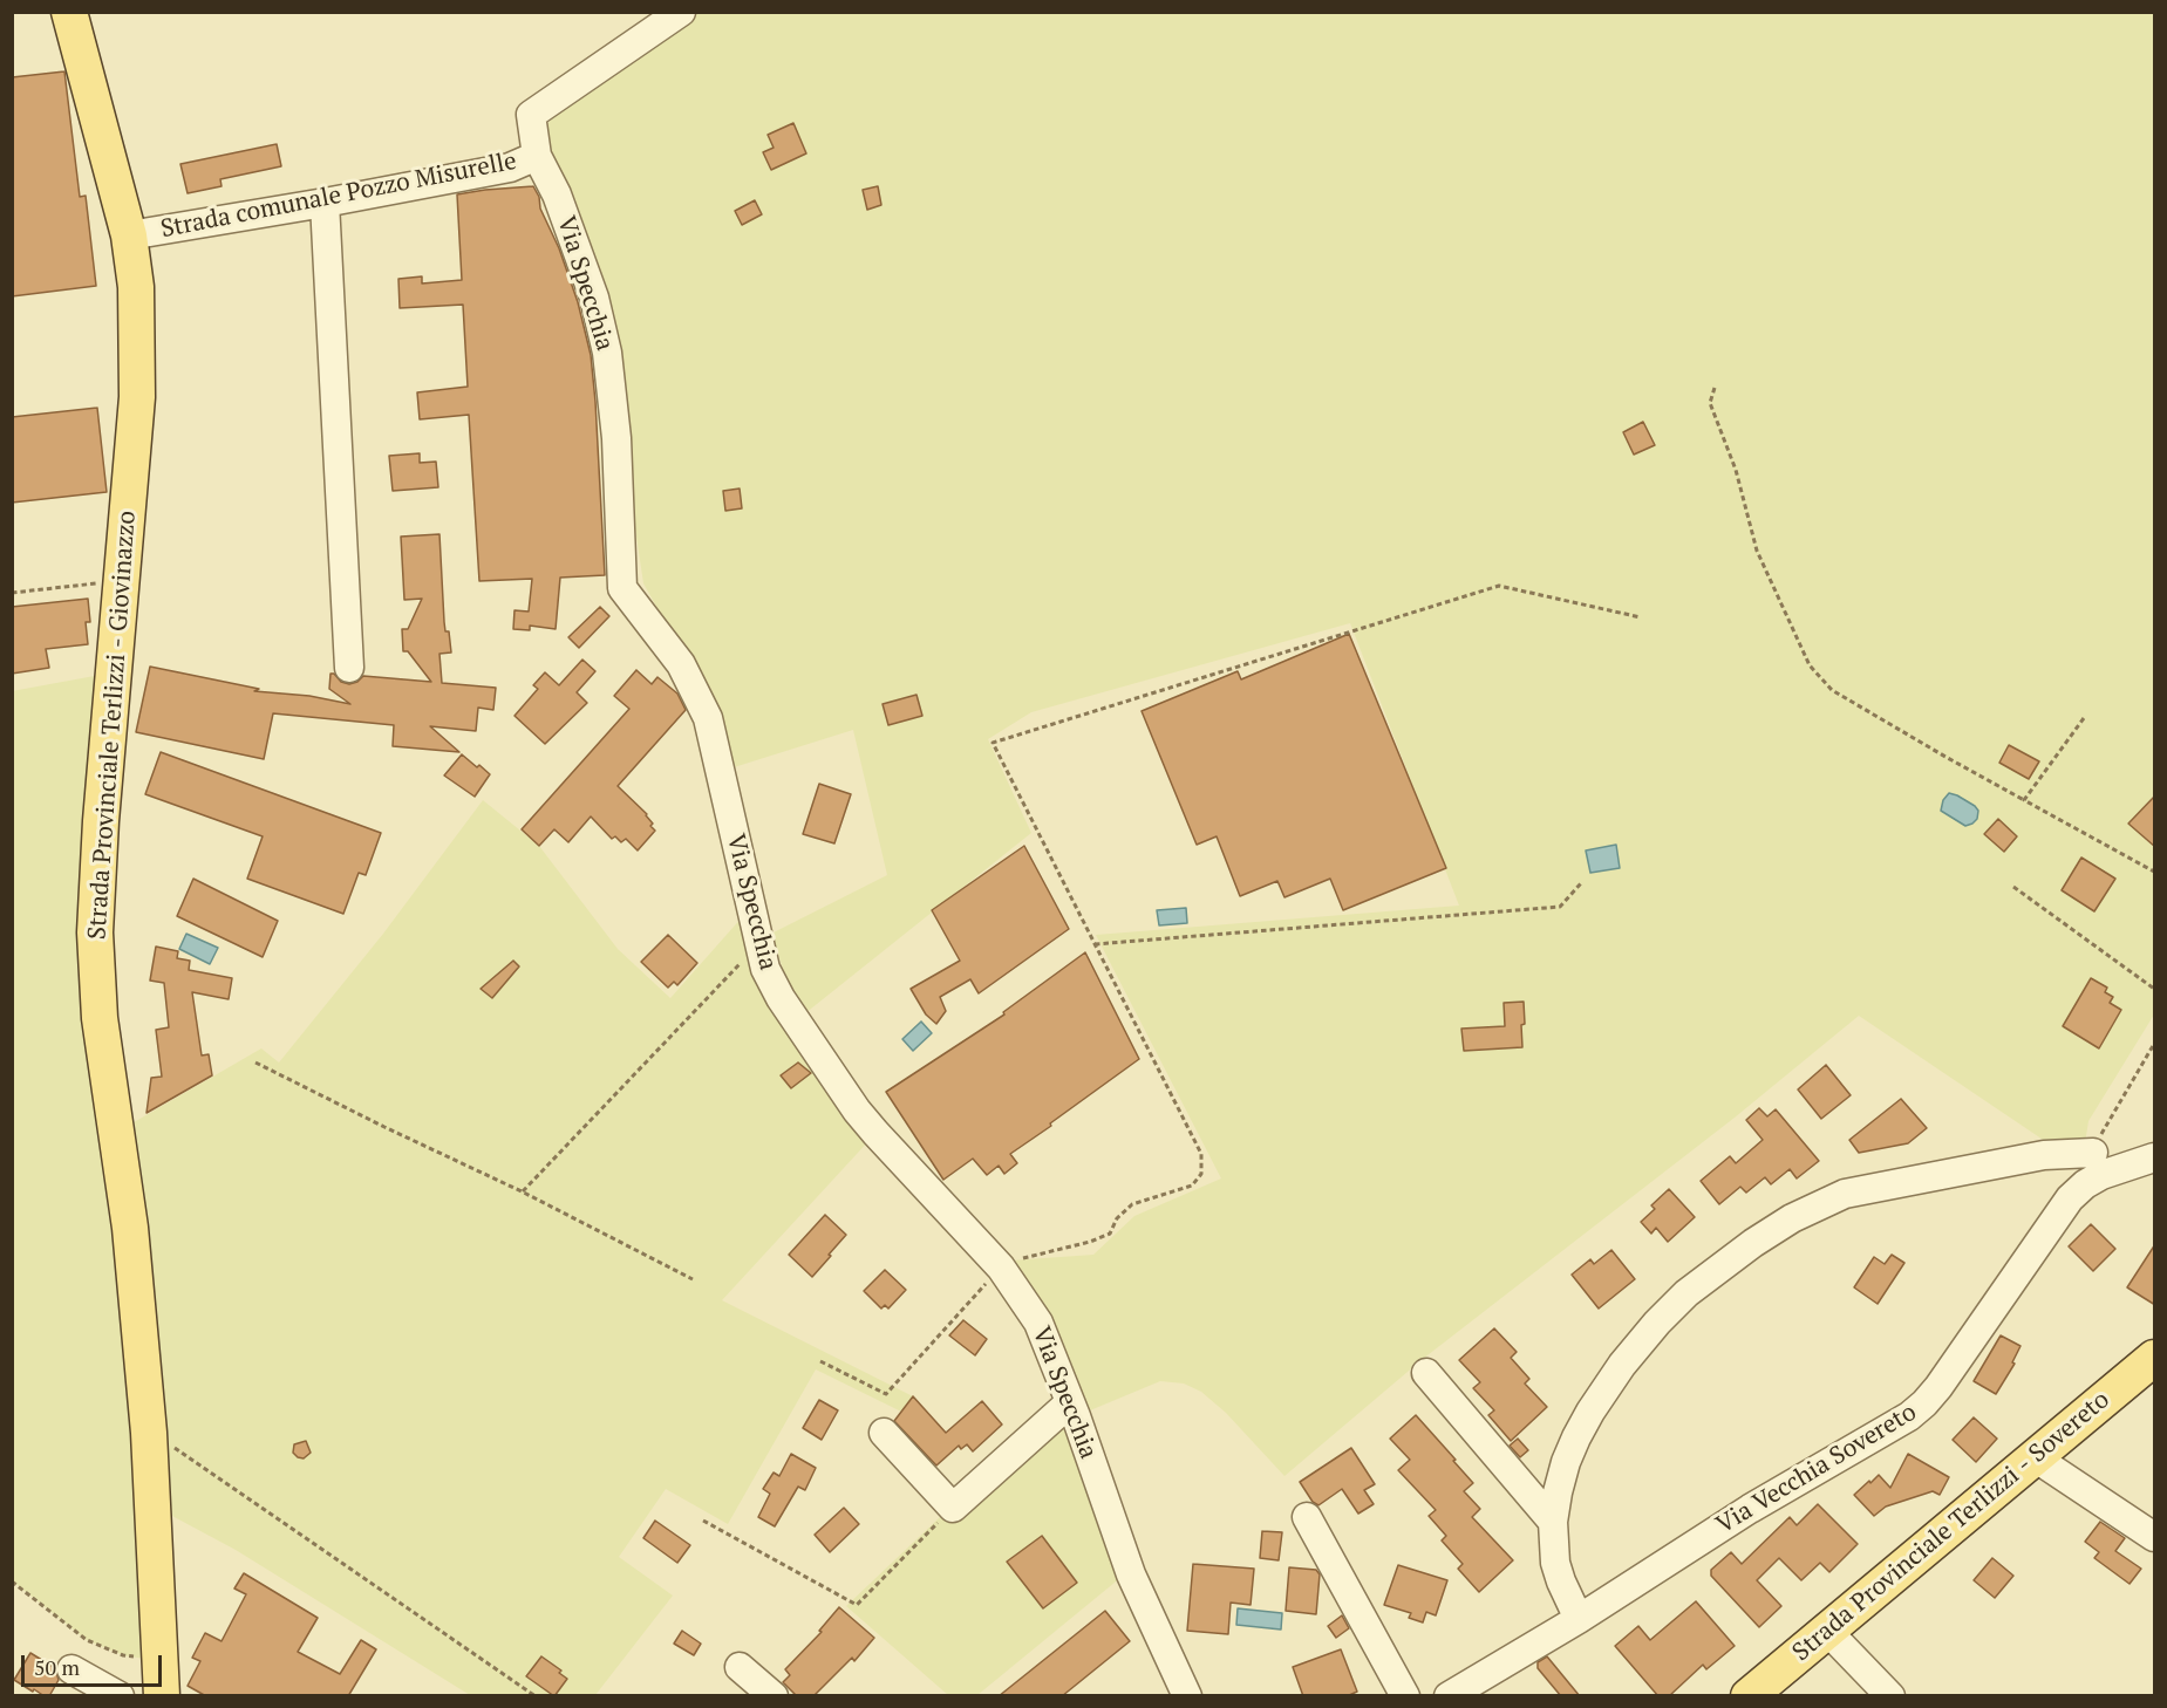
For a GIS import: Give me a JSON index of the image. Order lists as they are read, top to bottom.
{
  "streets": {
    "main road": ["Strada Provinciale Terlizzi - Giovinazzo", "Strada Provinciale Terlizzi - Sovereto"],
    "street": ["Strada comunale Pozzo Misurelle", "Via Specchia", "Via Vecchia Sovereto"]
  },
  "crossings": [
    ["Strada comunale Pozzo Misurelle", "Via Specchia"],
    ["Strada comunale Pozzo Misurelle", "Strada Provinciale Terlizzi - Giovinazzo"]
  ],
  "scale_bar": "50 m"
}
